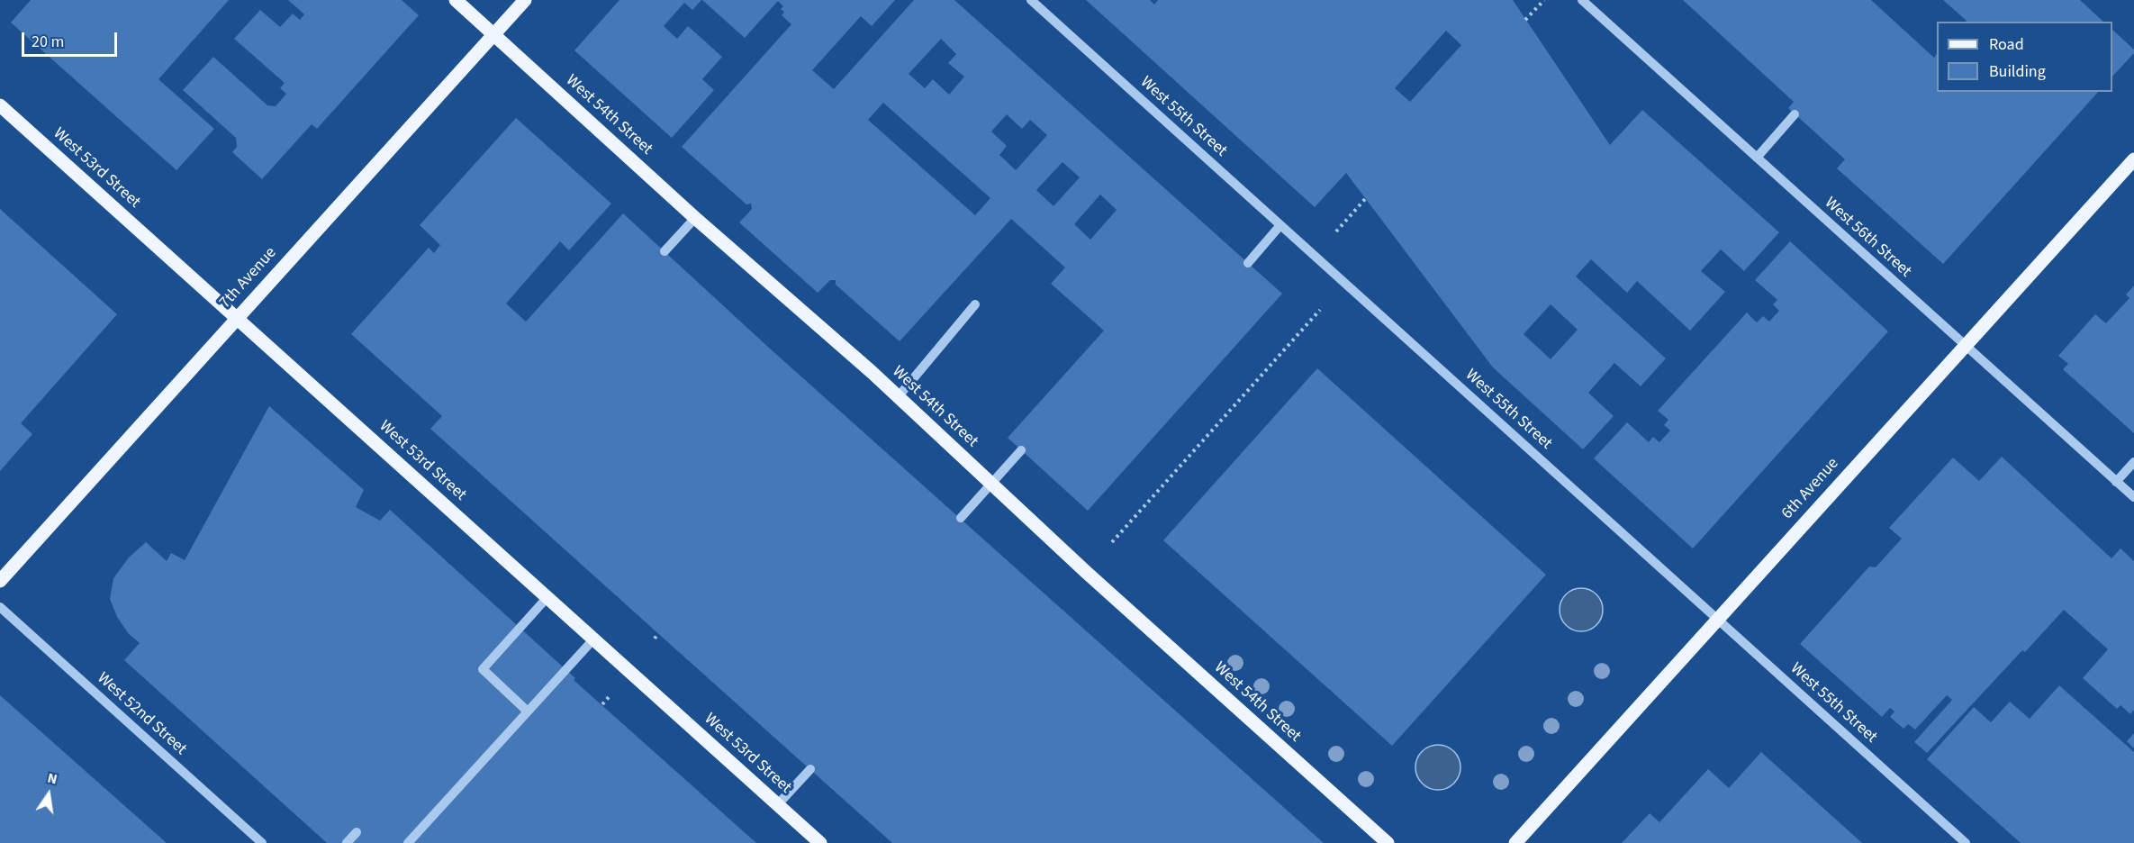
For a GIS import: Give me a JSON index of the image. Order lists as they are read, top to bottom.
{
  "streets": {
    "main road": [
      "West 54th Street",
      "West 53rd Street",
      "7th Avenue",
      "6th Avenue"
    ],
    "street": ["West 55th Street", "West 56th Street", "West 52nd Street"]
  },
  "crossings": [
    ["West 54th Street", "7th Avenue"],
    ["West 55th Street", "6th Avenue"],
    ["West 53rd Street", "7th Avenue"],
    ["West 56th Street", "6th Avenue"]
  ],
  "legend": ["Road", "Building"],
  "scale_bar": "20 m",
  "north": "top"
}
